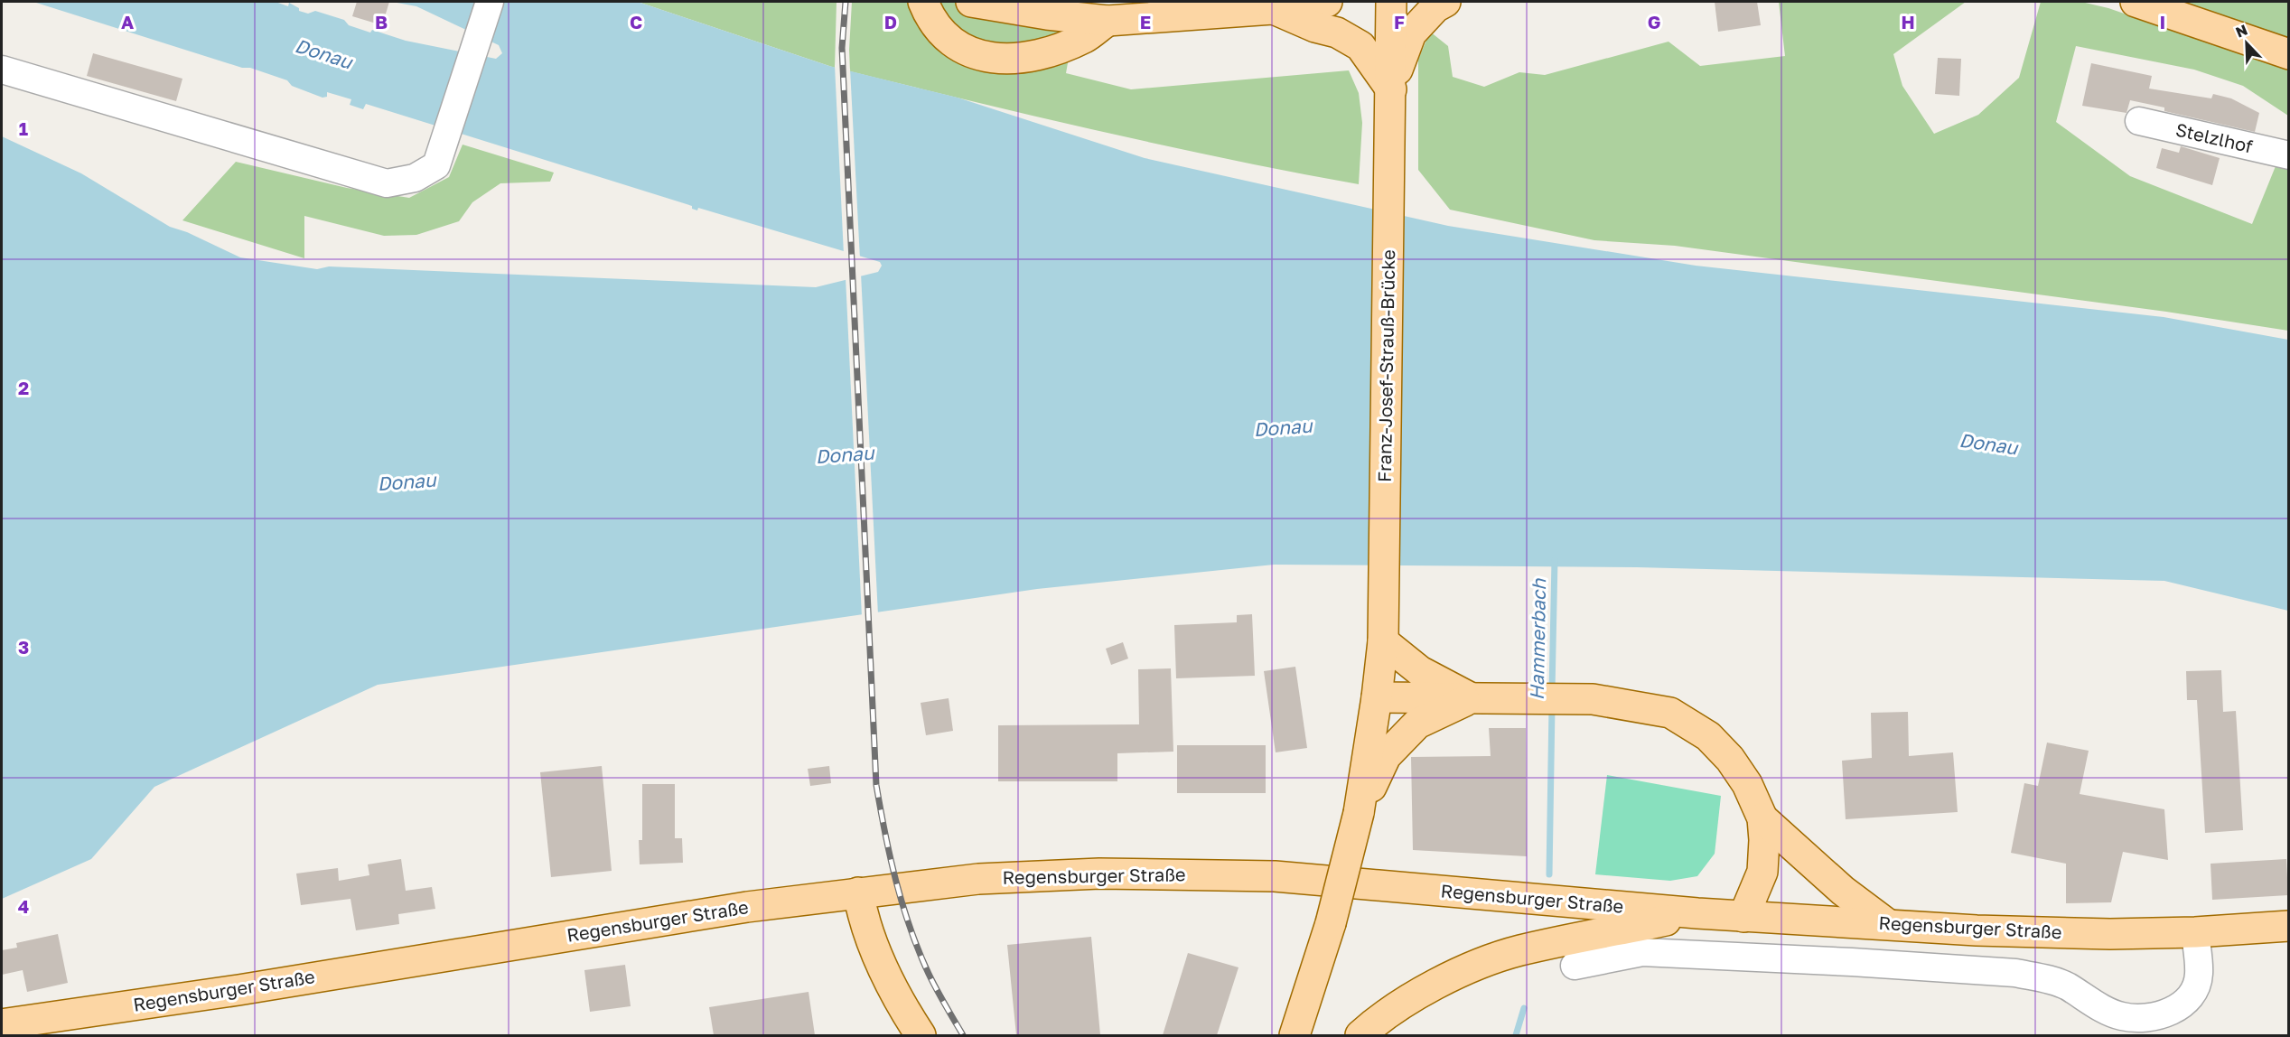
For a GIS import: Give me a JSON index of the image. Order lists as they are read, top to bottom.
{
  "streets": {
    "main road": ["Franz-Josef-Strauß-Brücke", "Regensburger Straße"],
    "street": ["Stelzlhof"]
  },
  "water": ["Donau", "Hammerbach"],
  "north": "top left",
  "grid": {
    "columns": [
      "A",
      "B",
      "C",
      "D",
      "E",
      "F",
      "G",
      "H",
      "I"
    ],
    "rows": [
      "1",
      "2",
      "3",
      "4"
    ]
  }
}
